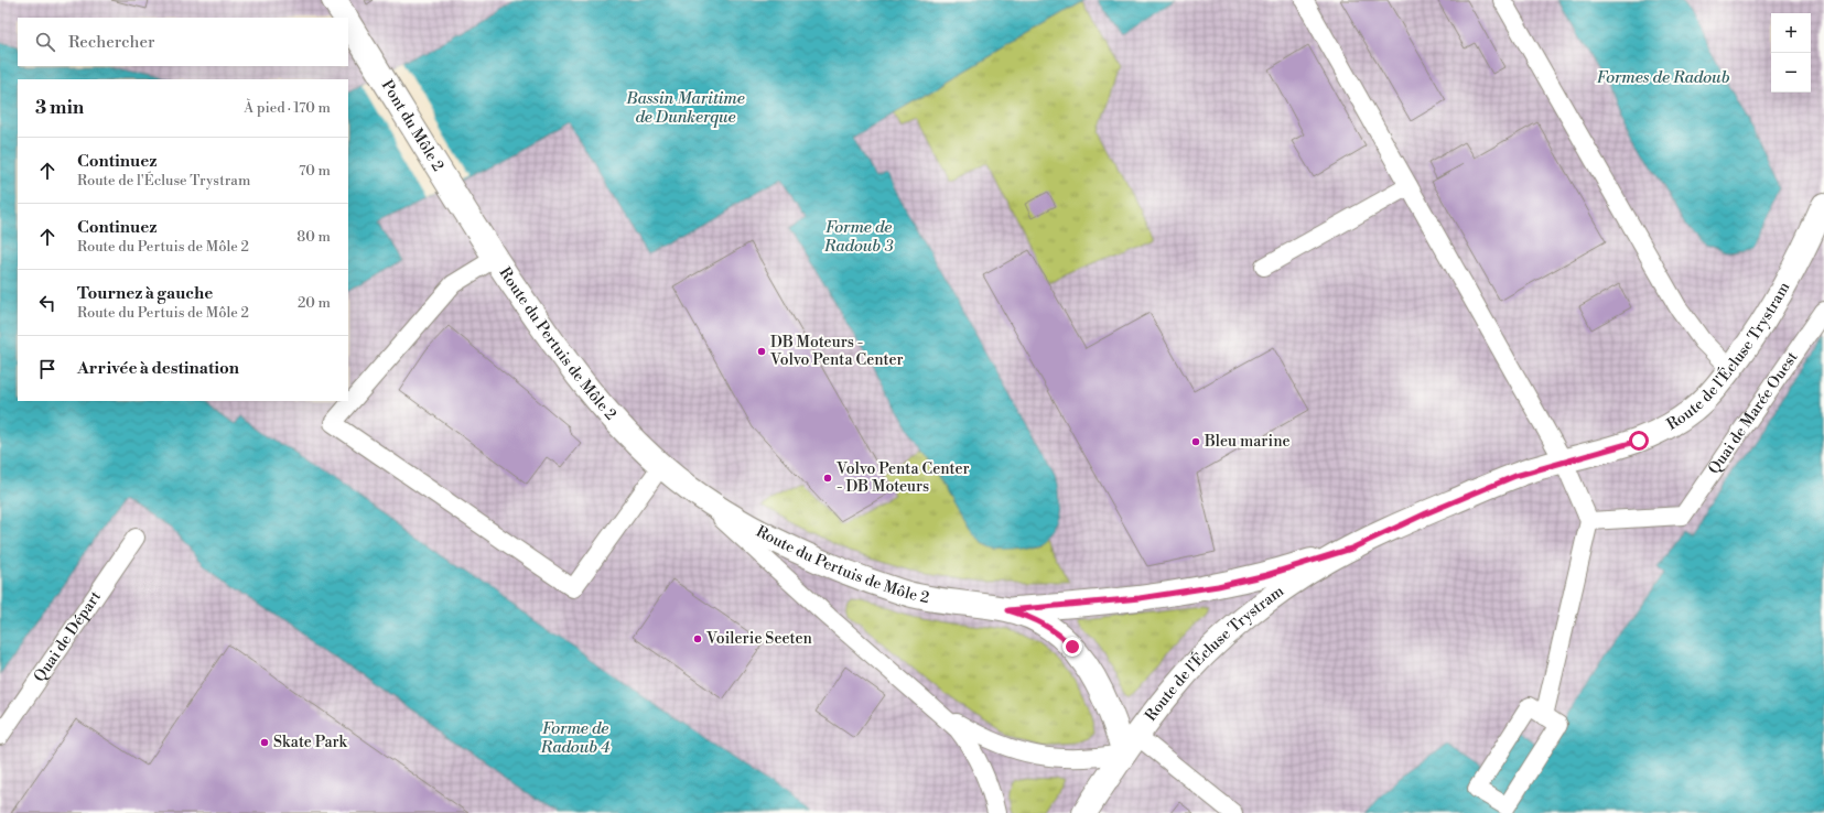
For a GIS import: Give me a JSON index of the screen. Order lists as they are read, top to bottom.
{
  "streets": {
    "street": ["Pont du Môle 2", "Route du Pertuis de Môle 2", "Route de l'Écluse Trystram"],
    "lane": ["Quai de Marée Ouest", "Quai de Départ"]
  },
  "crossings": [
    ["Pont du Môle 2", "Route du Pertuis de Môle 2"],
    ["Route du Pertuis de Môle 2", "Route de l'Écluse Trystram"]
  ],
  "water": [
    "Formes de Radoub",
    "Bassin Maritime de Dunkerque",
    "Forme de Radoub 3",
    "Forme de Radoub 4"
  ],
  "places": [
    "DB Moteurs - Volvo Penta Center",
    "Bleu marine",
    "Volvo Penta Center - DB Moteurs",
    "Voilerie Seeten",
    "Skate Park"
  ],
  "page": {
    "map_buttons": ["+", "−"],
    "search": "Rechercher",
    "heading": ["3 min", "À pied · 170 m"],
    "list": [
      ["Continuez", "Route de l'Écluse Trystram", "70 m"],
      ["Continuez", "Route du Pertuis de Môle 2", "80 m"],
      ["Tournez à gauche", "Route du Pertuis de Môle 2", "20 m"],
      "Arrivée à destination"
    ]
  }
}
